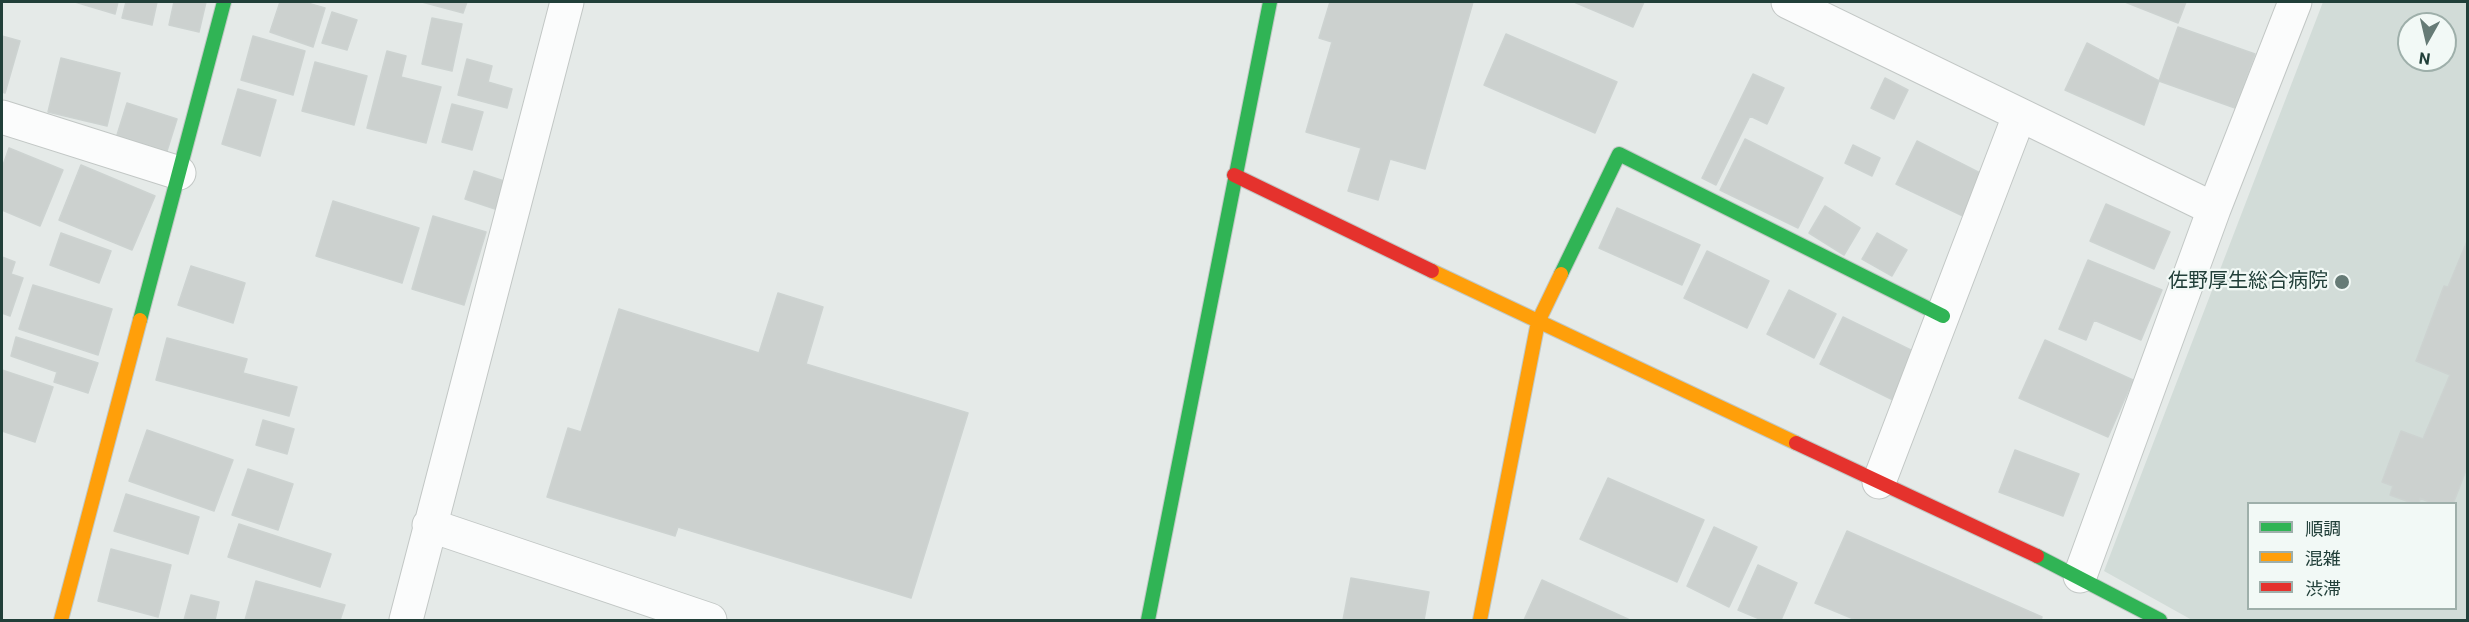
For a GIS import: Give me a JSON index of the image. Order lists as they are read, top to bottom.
{
  "places": ["佐野厚生総合病院"],
  "legend": ["順調", "混雑", "渋滞"],
  "north": "bottom"
}
